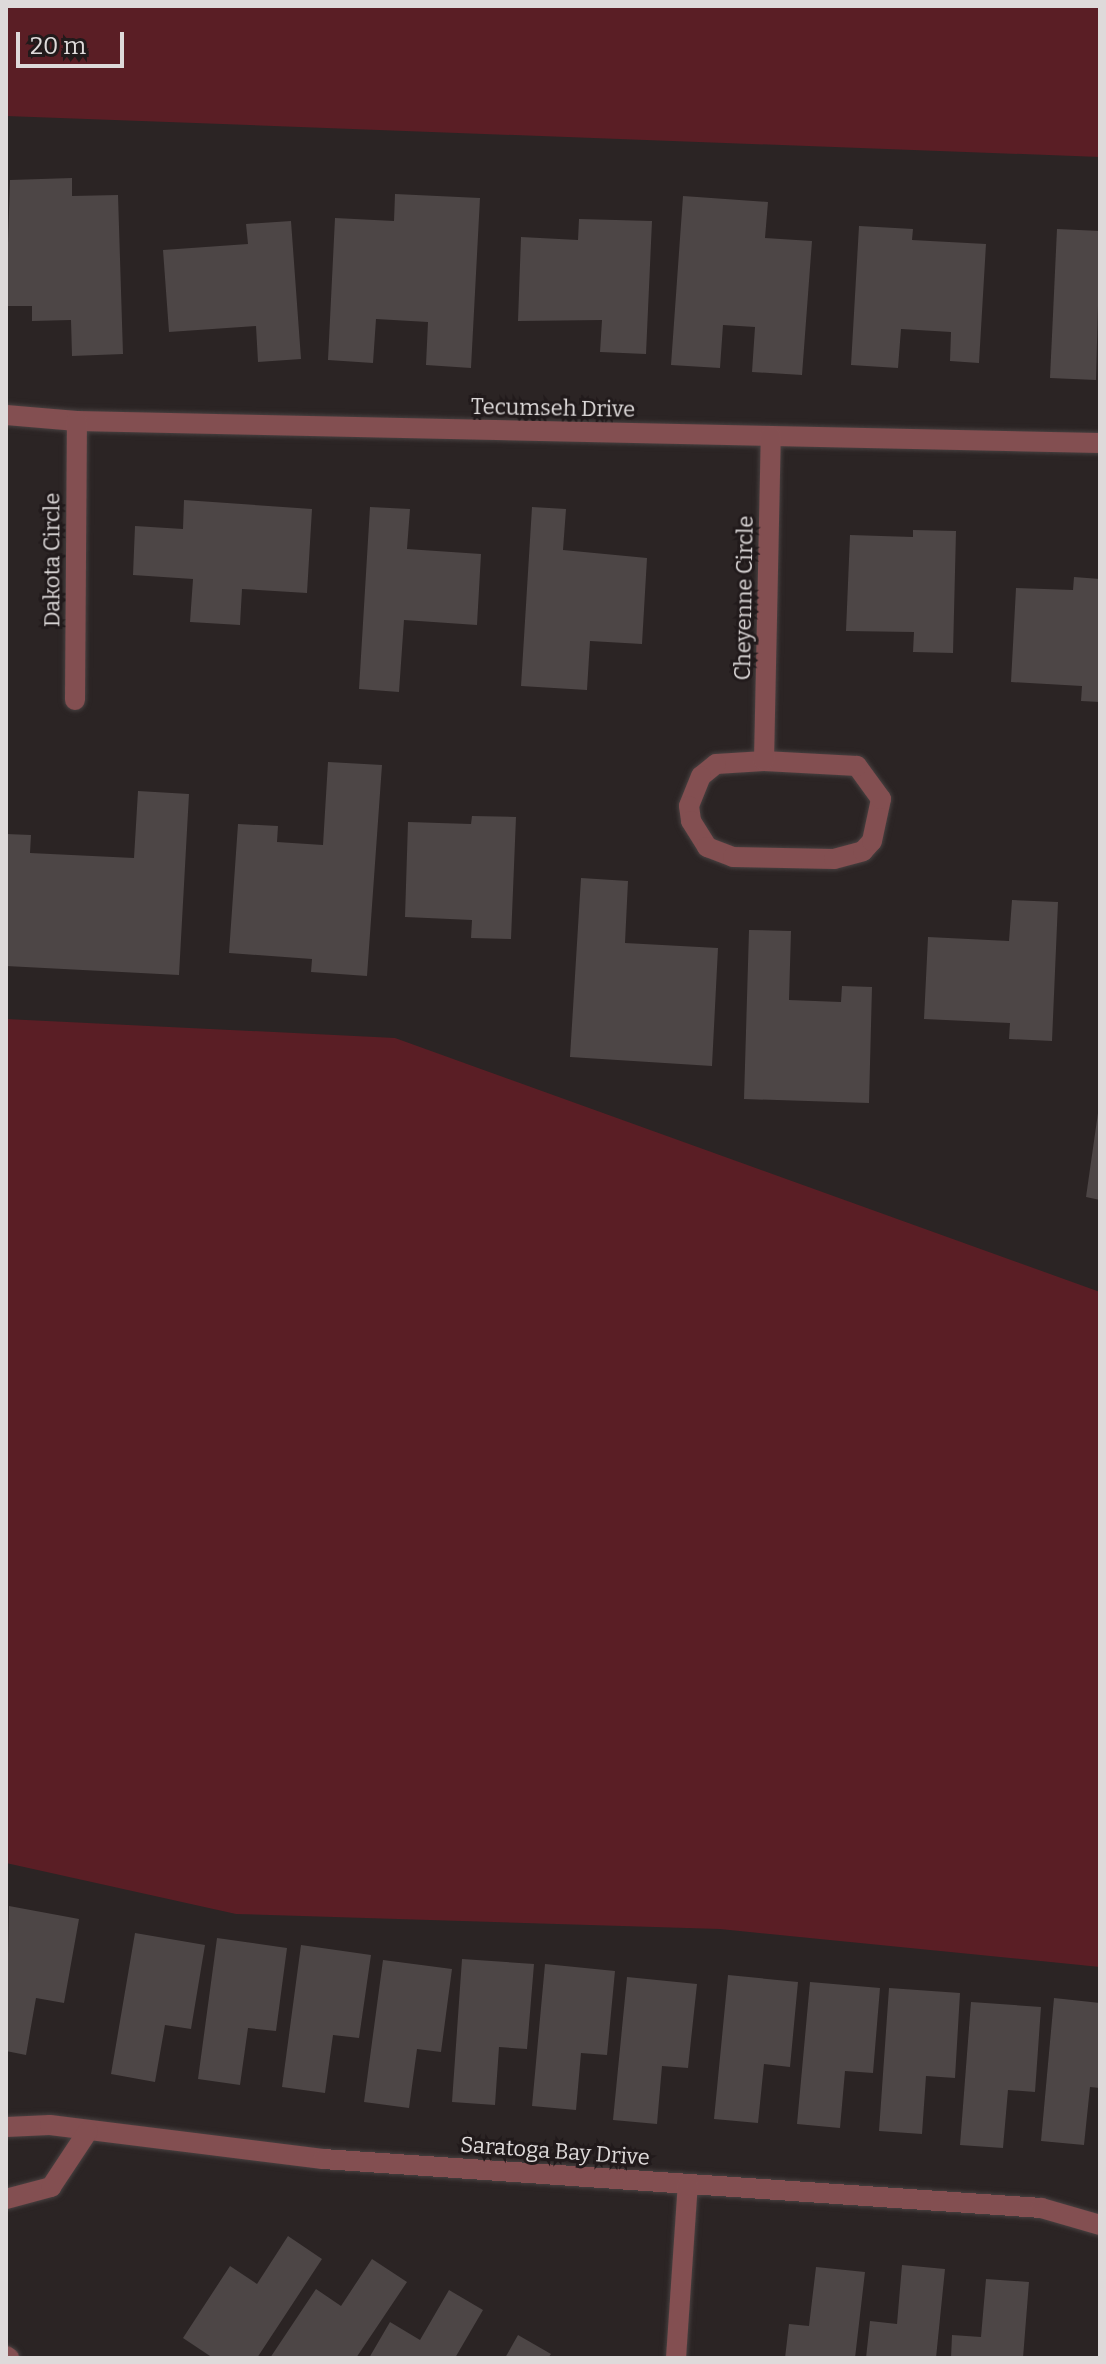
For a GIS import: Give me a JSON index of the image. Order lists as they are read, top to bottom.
{
  "streets": {
    "street": [
      "Tecumseh Drive",
      "Dakota Circle",
      "Cheyenne Circle",
      "Saratoga Bay Drive"
    ]
  },
  "crossings": [
    ["Tecumseh Drive", "Dakota Circle"],
    ["Tecumseh Drive", "Cheyenne Circle"]
  ],
  "scale_bar": "20 m"
}
